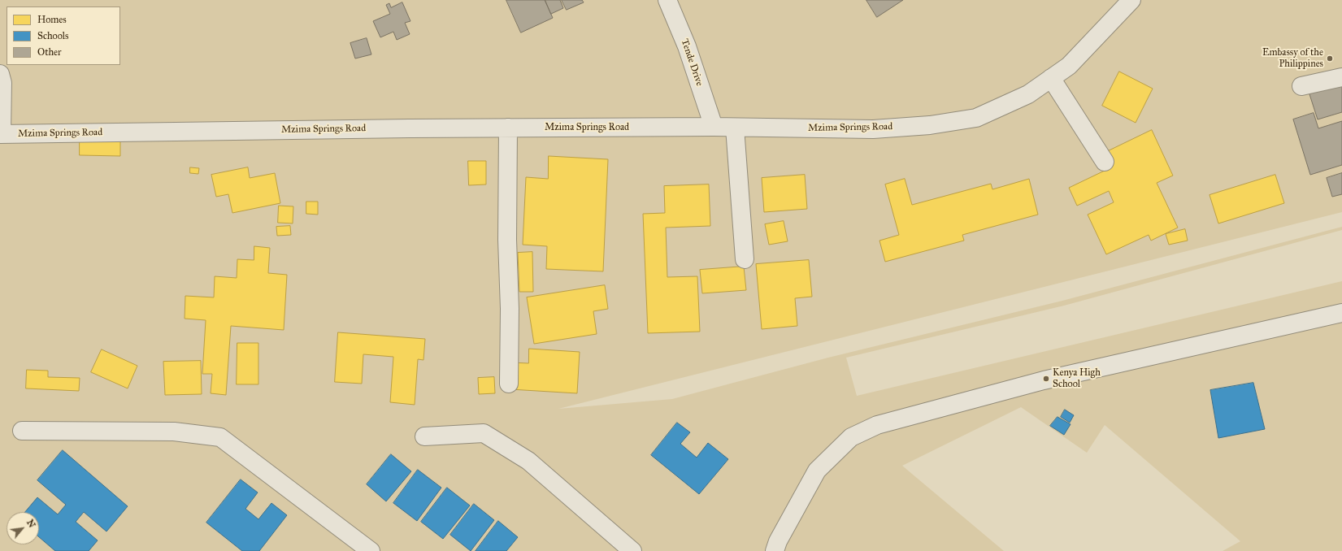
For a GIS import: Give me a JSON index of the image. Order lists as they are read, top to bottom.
{
  "streets": {
    "street": ["Tende Drive", "Mzima Springs Road"]
  },
  "crossings": [
    ["Tende Drive", "Mzima Springs Road"]
  ],
  "places": ["Embassy of the Philippines", "Kenya High School"],
  "legend": ["Homes", "Schools", "Other"],
  "north": "top right"
}
